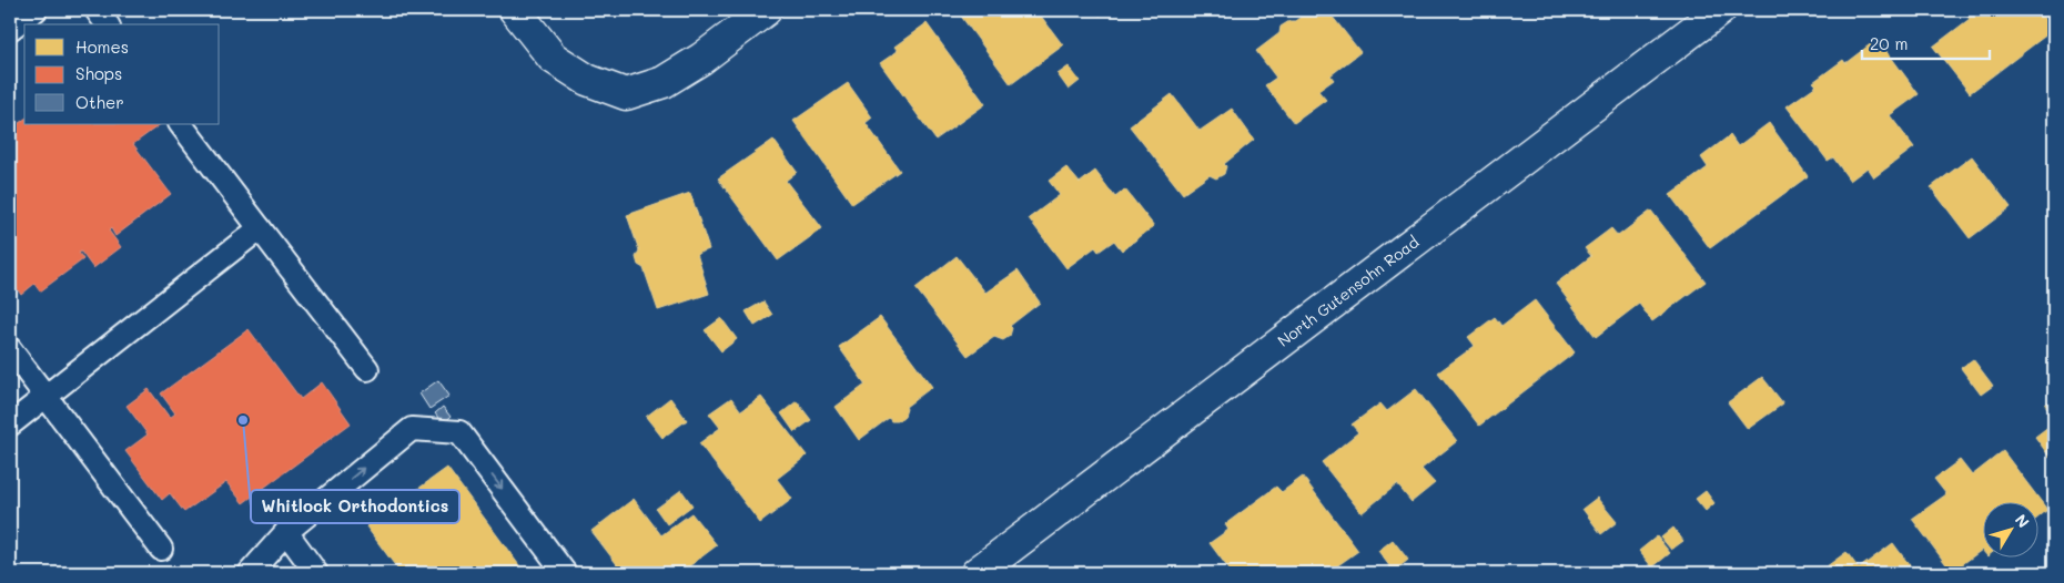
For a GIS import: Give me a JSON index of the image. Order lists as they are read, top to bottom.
{
  "streets": {
    "street": ["North Gutensohn Road"]
  },
  "places": ["Whitlock Orthodontics"],
  "legend": ["Homes", "Shops", "Other"],
  "scale_bar": "20 m",
  "north": "top right"
}
